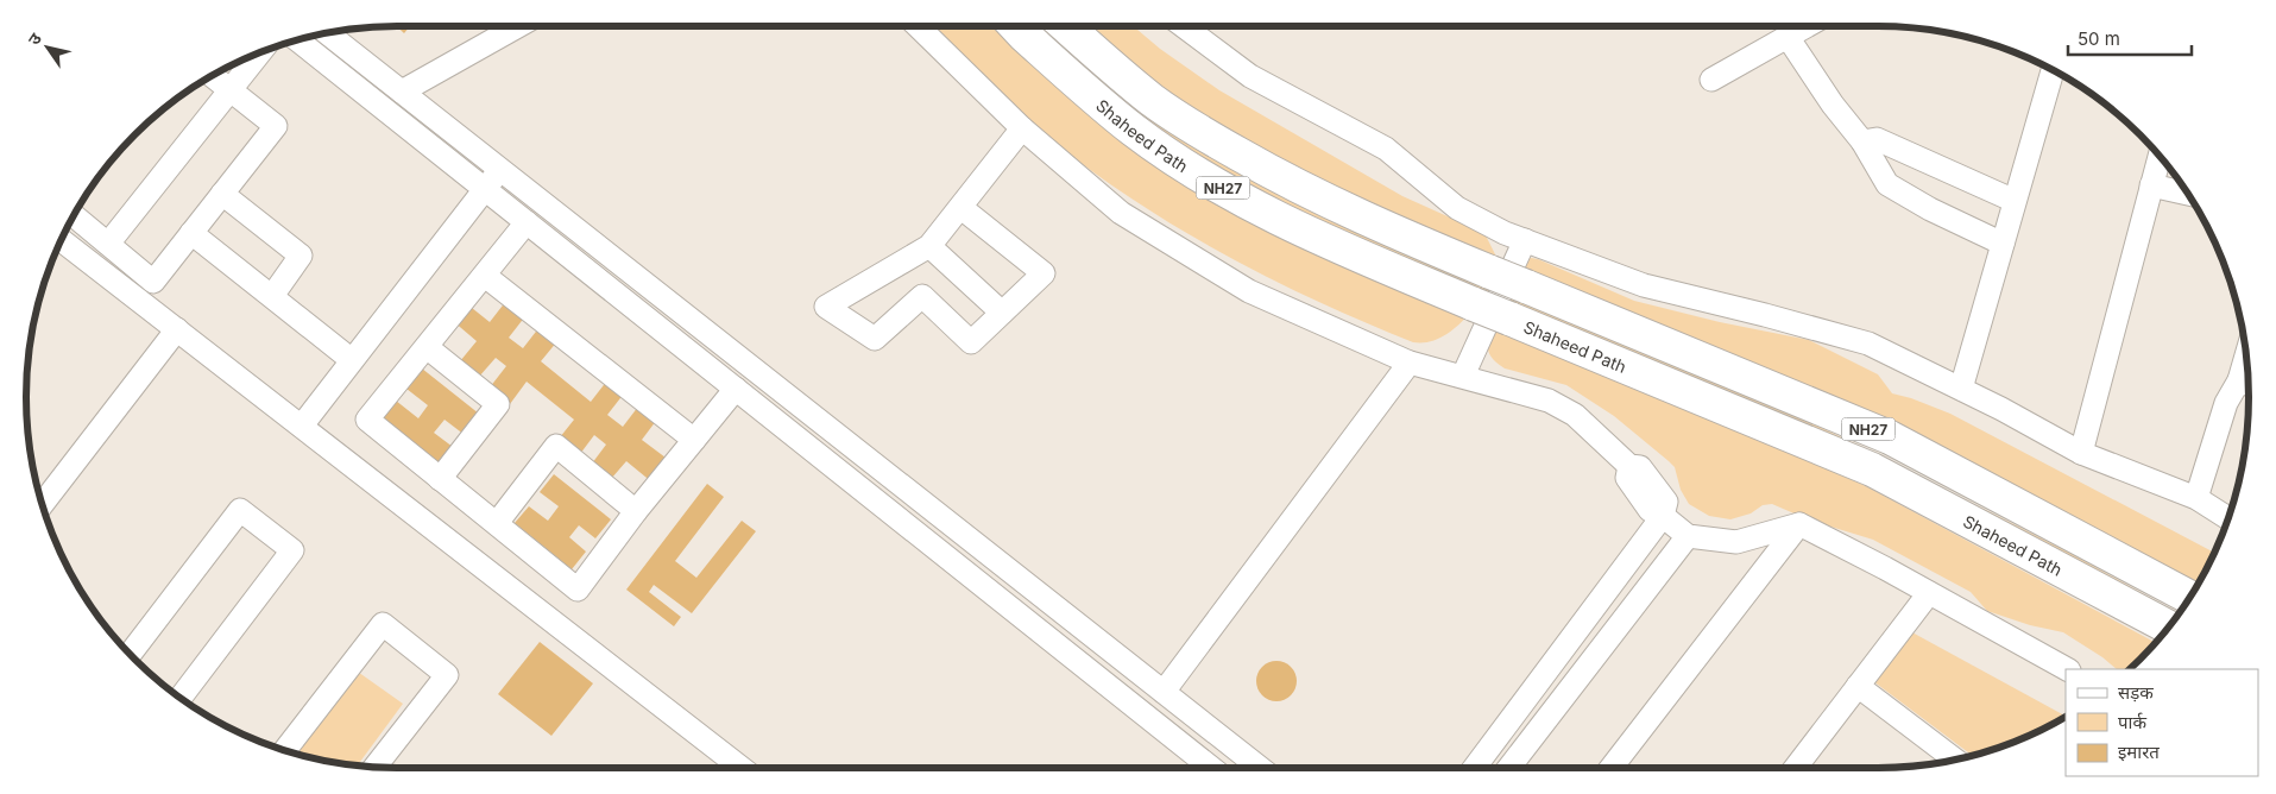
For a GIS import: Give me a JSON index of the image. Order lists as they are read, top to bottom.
{
  "streets": {
    "highway": ["Shaheed Path", "NH27"]
  },
  "legend": ["सड़क", "पार्क", "इमारत"],
  "scale_bar": "50 m",
  "north": "top left"
}
